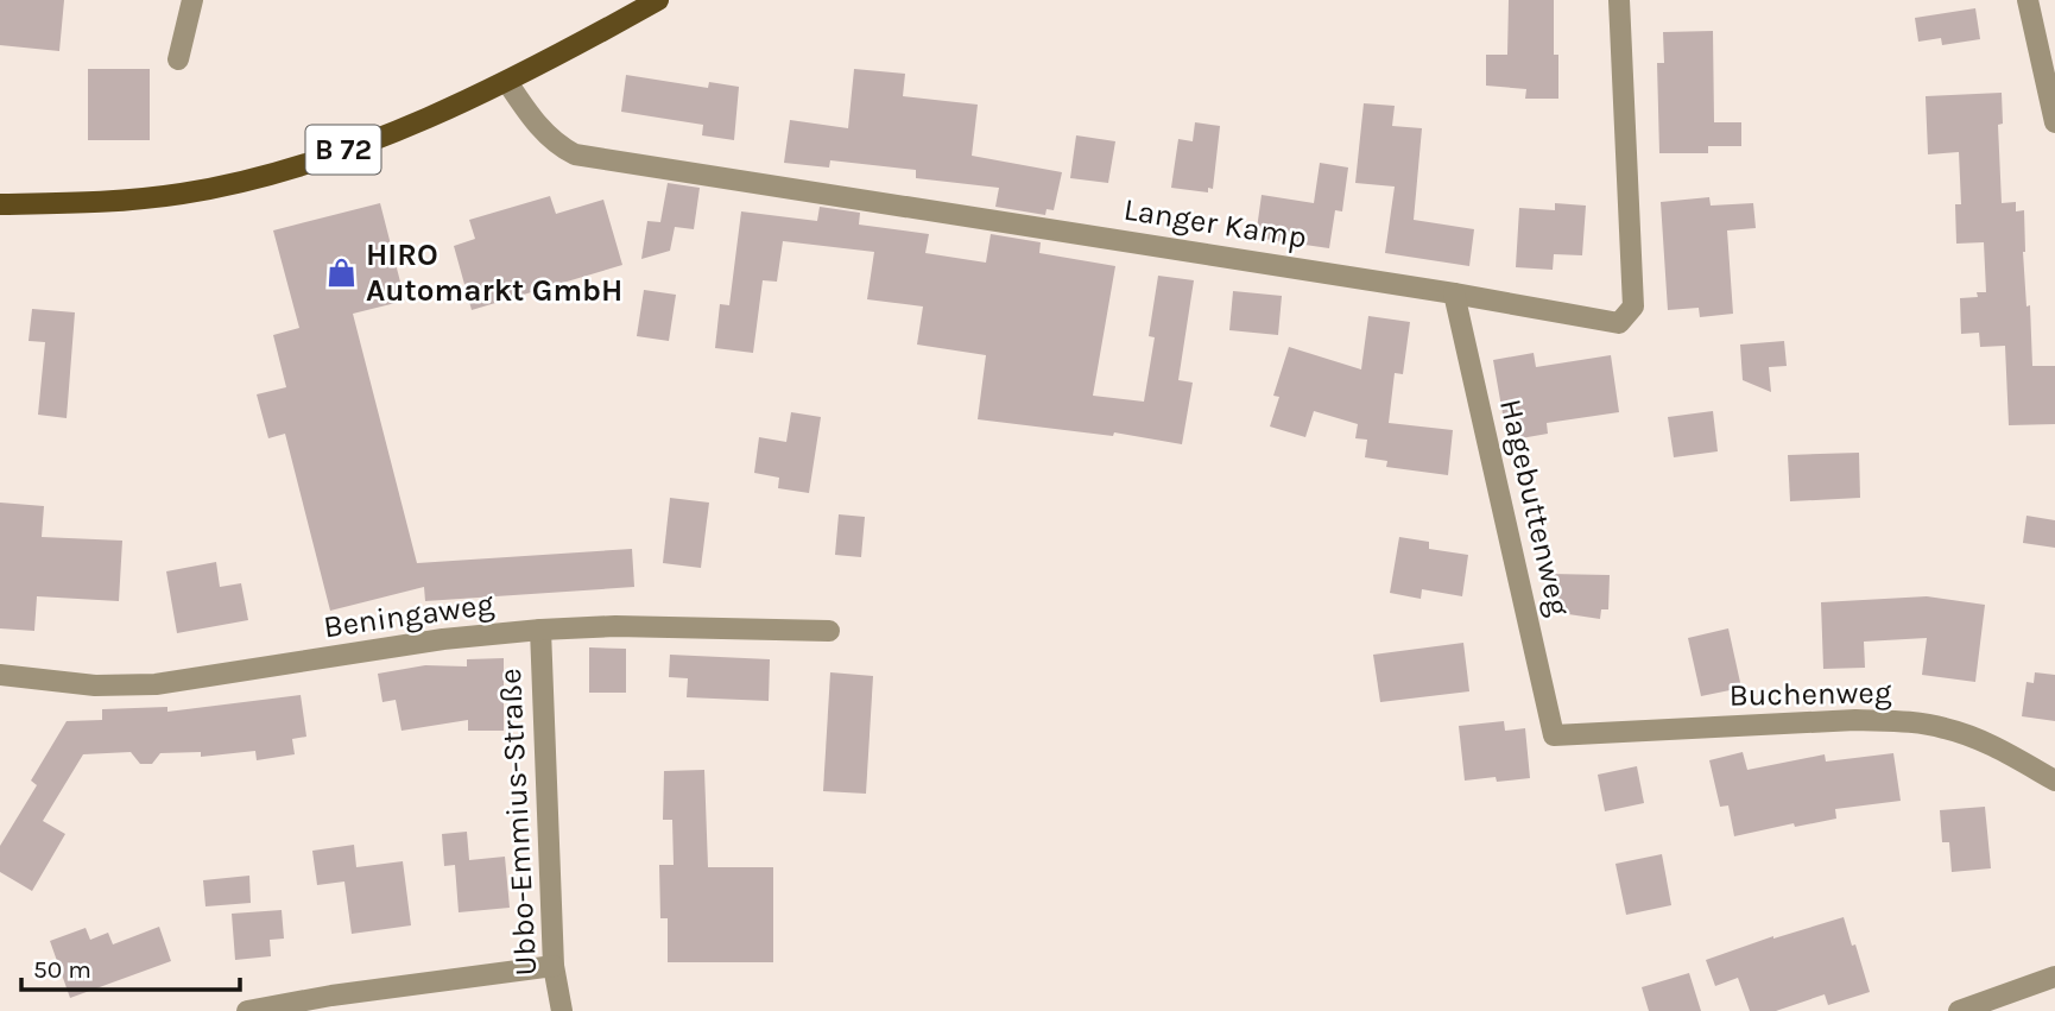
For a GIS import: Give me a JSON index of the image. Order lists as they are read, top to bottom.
{
  "streets": {
    "main road": ["B 72"],
    "street": [
      "Langer Kamp",
      "Hagebuttenweg",
      "Beningaweg",
      "Buchenweg",
      "Ubbo-Emmius-Straße"
    ]
  },
  "crossings": [
    ["B 72", "Langer Kamp"],
    ["Langer Kamp", "Hagebuttenweg"],
    ["Hagebuttenweg", "Buchenweg"],
    ["Beningaweg", "Ubbo-Emmius-Straße"]
  ],
  "places": {
    "shop": ["HIRO Automarkt GmbH"]
  },
  "scale_bar": "50 m"
}
